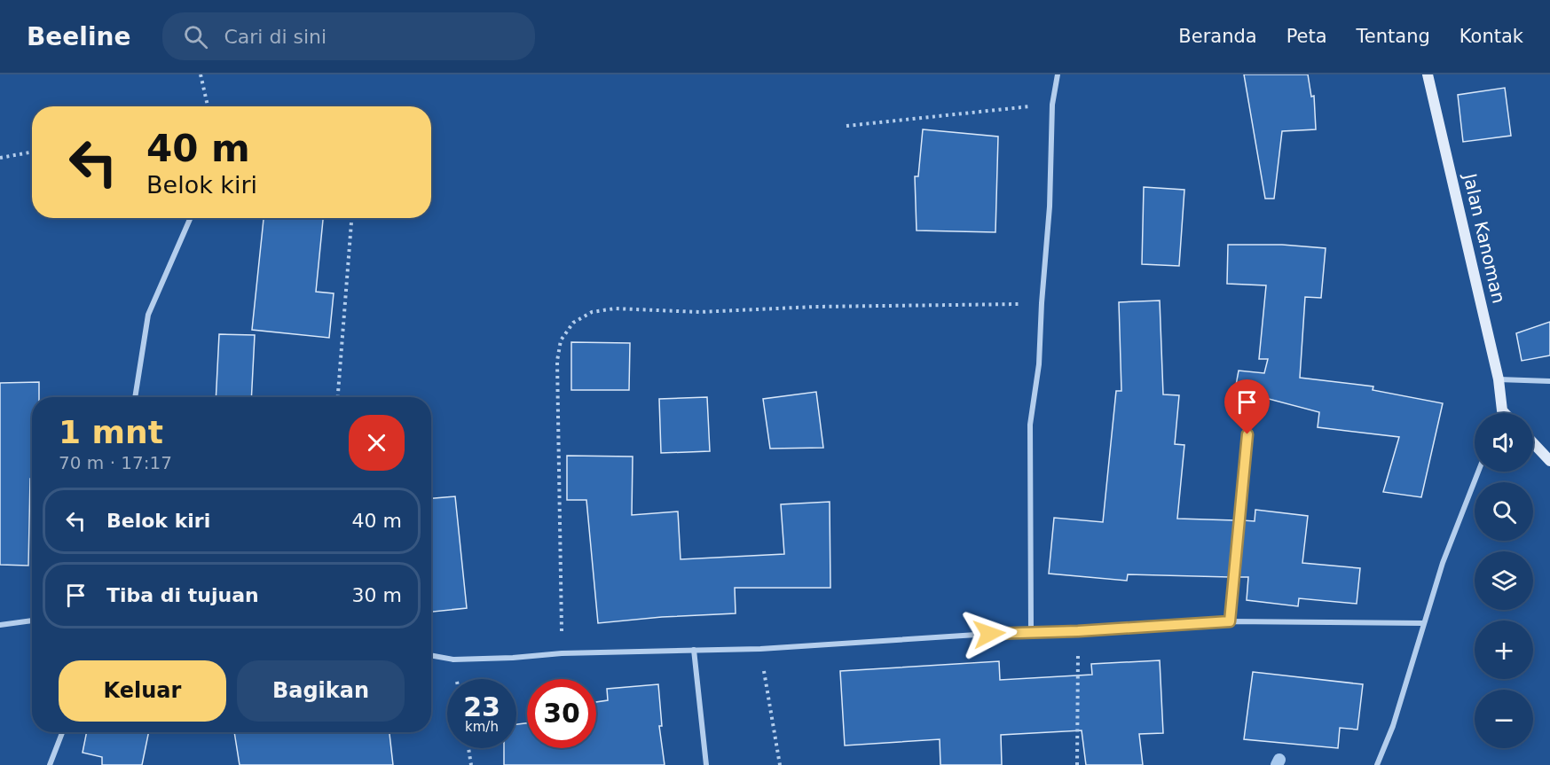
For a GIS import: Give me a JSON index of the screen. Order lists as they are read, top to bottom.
{
  "streets": {
    "street": ["Jalan Kanoman"]
  },
  "page": {
    "header": "Beeline",
    "search": "Cari di sini",
    "nav": [
      "Beranda",
      "Peta",
      "Tentang",
      "Kontak"
    ],
    "turn": ["40 m", "Belok kiri"],
    "heading": ["1 mnt", "70 m · 17:17"],
    "map_buttons": ["+", "−"],
    "list": [
      {
        "name": "Belok kiri",
        "value": "40 m"
      },
      {
        "name": "Tiba di tujuan",
        "value": "30 m"
      }
    ],
    "buttons": ["Keluar", "Bagikan"],
    "speed": "23 km/h",
    "limit": "30"
  }
}
